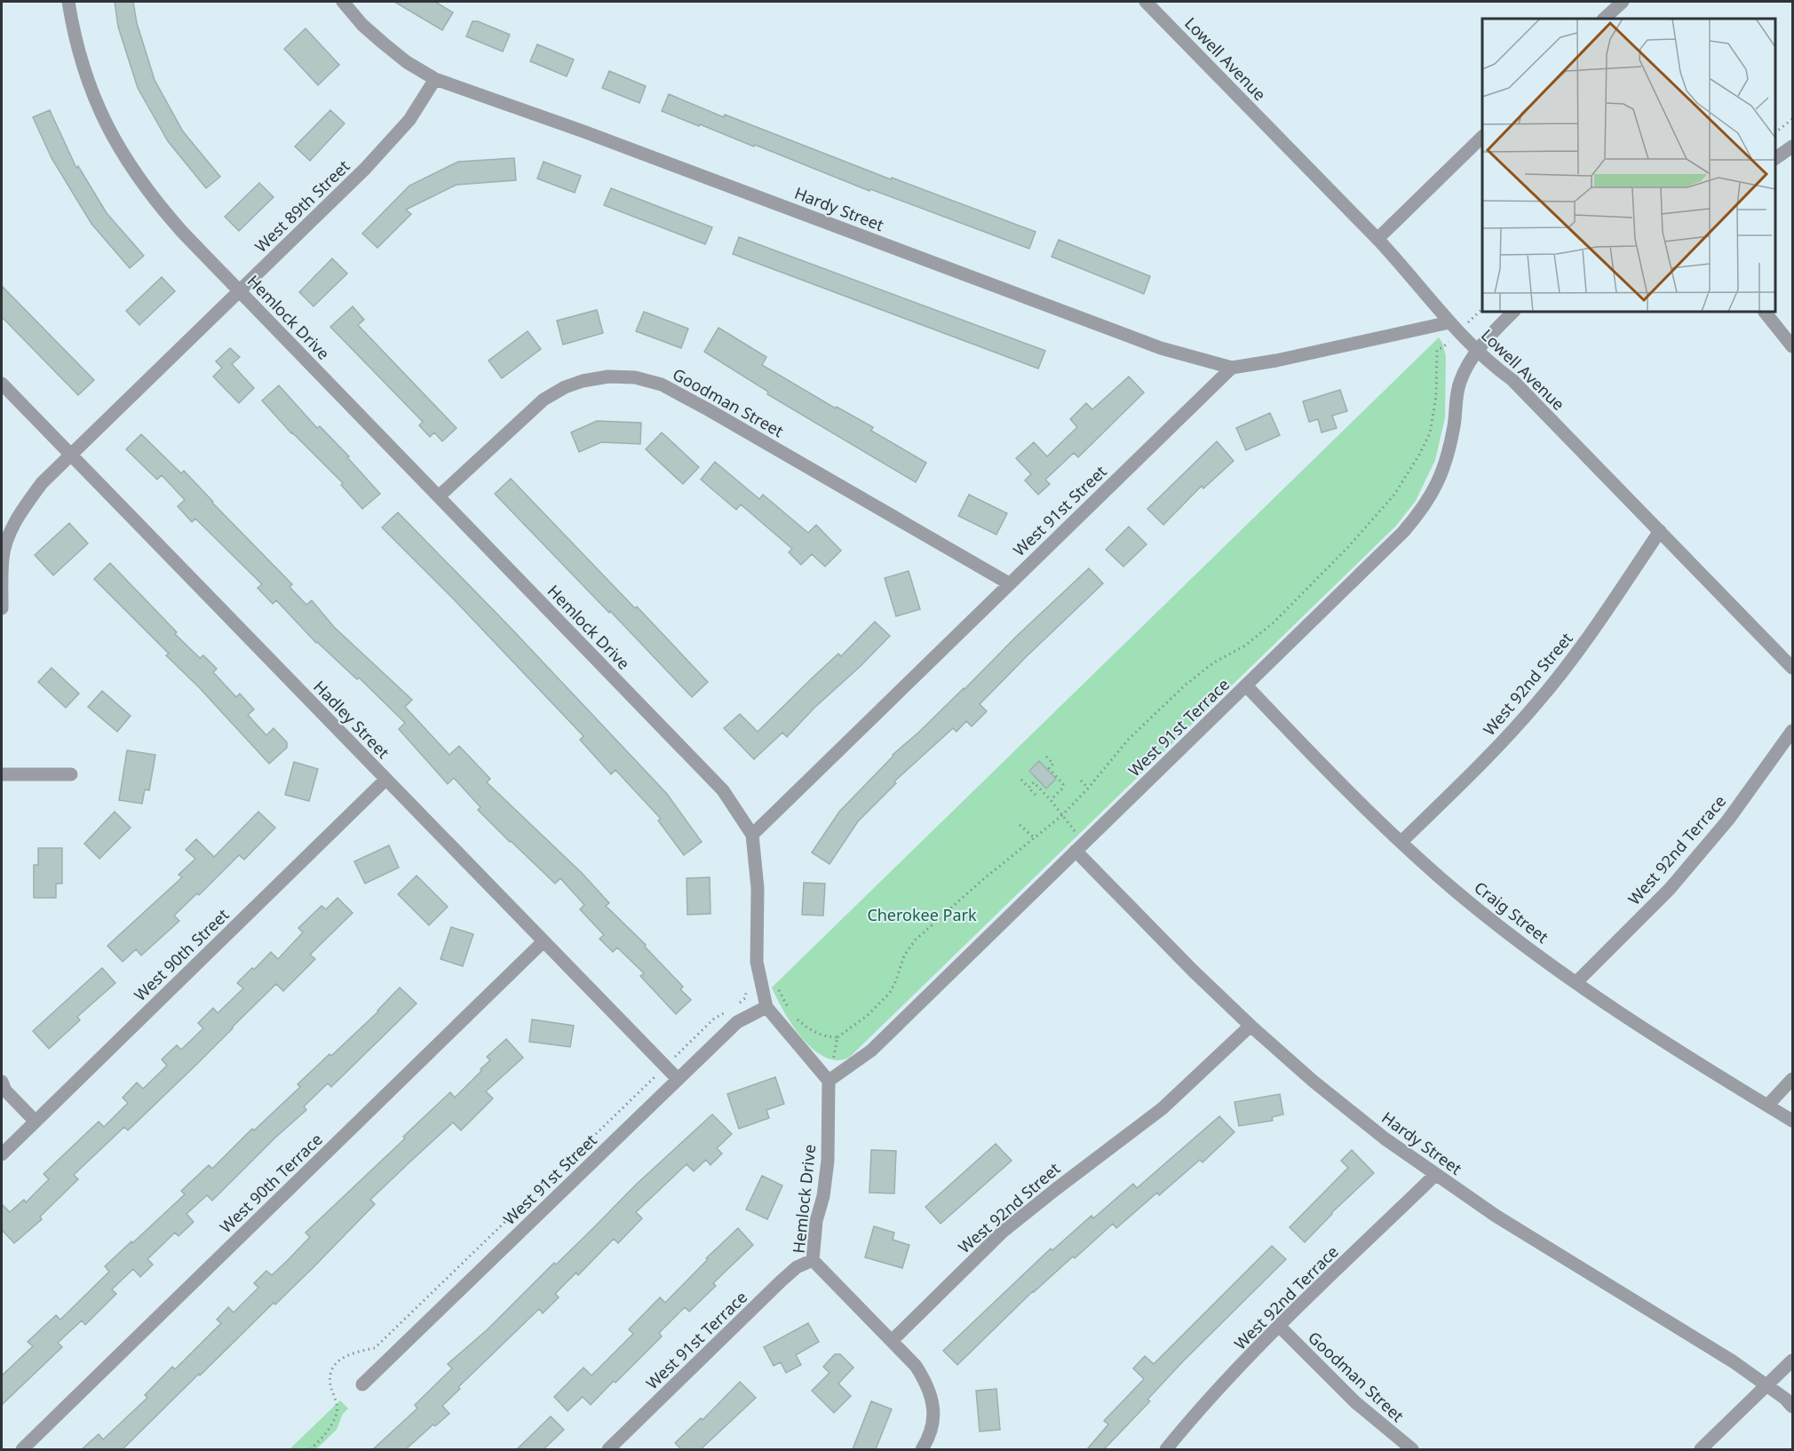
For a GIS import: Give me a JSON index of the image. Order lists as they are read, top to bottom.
{
  "streets": {
    "street": [
      "Lowell Avenue",
      "West 89th Street",
      "Hardy Street",
      "Hemlock Drive",
      "Goodman Street",
      "West 91st Street",
      "West 92nd Street",
      "Hadley Street",
      "West 91st Terrace",
      "West 92nd Terrace",
      "Craig Street",
      "West 90th Street",
      "West 90th Terrace"
    ]
  },
  "crossings": [
    ["Lowell Avenue", "West 92nd Street"],
    ["Lowell Avenue", "West 91st Terrace"],
    ["West 89th Street", "Hardy Street"],
    ["West 89th Street", "Hemlock Drive"],
    ["West 89th Street", "Hadley Street"],
    ["Hardy Street", "West 91st Street"],
    ["Hardy Street", "West 92nd Street"],
    ["Hardy Street", "West 91st Terrace"],
    ["Hardy Street", "West 92nd Terrace"],
    ["Hemlock Drive", "Goodman Street"],
    ["Hemlock Drive", "West 91st Street"],
    ["Hemlock Drive", "West 92nd Street"],
    ["Hemlock Drive", "West 91st Terrace"],
    ["Goodman Street", "West 91st Street"],
    ["Goodman Street", "West 92nd Terrace"],
    ["West 91st Street", "Hadley Street"],
    ["West 92nd Street", "Craig Street"],
    ["Hadley Street", "West 90th Street"],
    ["Hadley Street", "West 90th Terrace"],
    ["West 91st Terrace", "Craig Street"],
    ["West 92nd Terrace", "Craig Street"]
  ],
  "parks": ["Cherokee Park"]
}
